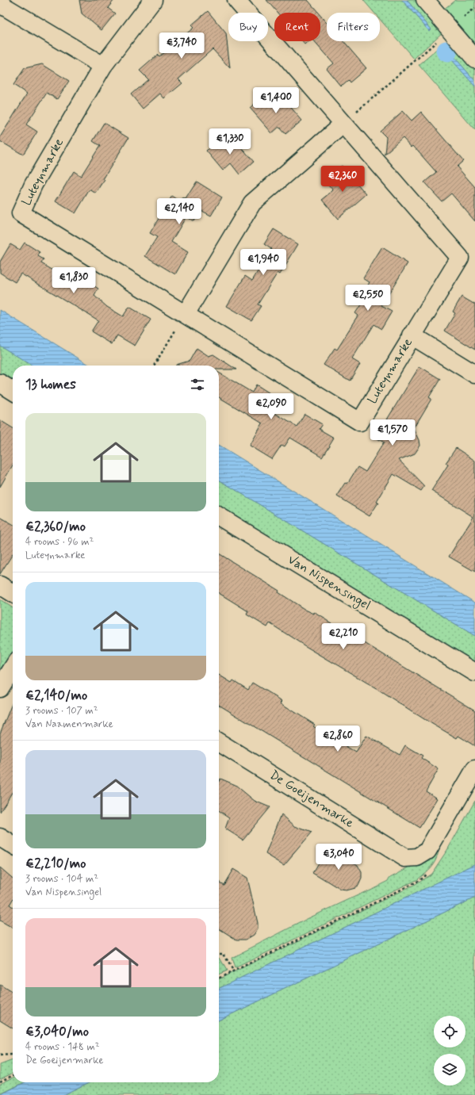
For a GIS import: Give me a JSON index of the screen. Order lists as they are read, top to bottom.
{
  "streets": {
    "street": ["Luteynmarke", "Van Nispensingel", "De Goeijenmarke"]
  },
  "page": {
    "chip": ["Buy", "Rent", "Filters"],
    "price": [
      "€3,740",
      "€1,400",
      "€1,330",
      "€2,360",
      "€2,140",
      "€1,940",
      "€1,830",
      "€2,550",
      "€2,090",
      "€1,570",
      "€2,210",
      "€2,860",
      "€3,040"
    ],
    "heading": "13 homes",
    "list": [
      {
        "name": "€2,360/mo",
        "note": "4 rooms · 96 m² · Luteynmarke"
      },
      {
        "name": "€2,140/mo",
        "note": "3 rooms · 107 m² · Van Naamenmarke"
      },
      {
        "name": "€2,210/mo",
        "note": "3 rooms · 104 m² · Van Nispensingel"
      },
      {
        "name": "€3,040/mo",
        "note": "4 rooms · 148 m² · De Goeijenmarke"
      }
    ]
  }
}
